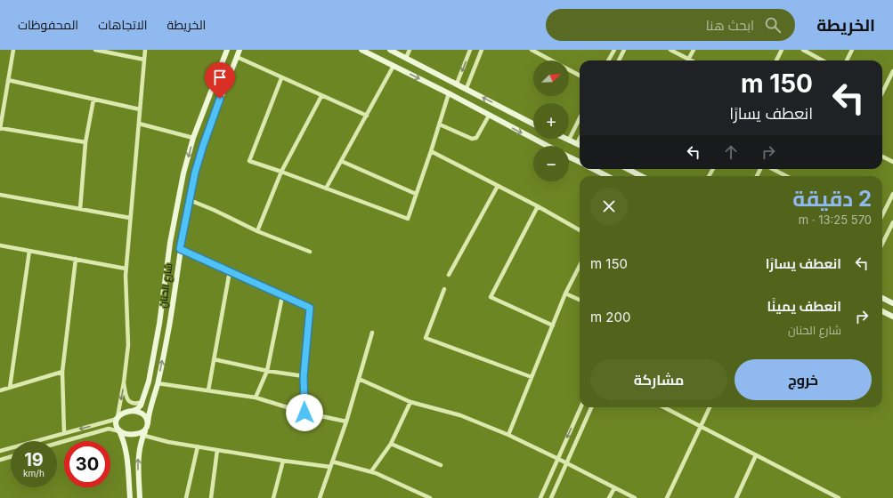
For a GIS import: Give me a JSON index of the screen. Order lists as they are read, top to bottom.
{
  "streets": {
    "main road": ["شارع الحنان"]
  },
  "north": "top right",
  "page": {
    "header": "الخريطة",
    "search": "ابحث هنا",
    "nav": ["الخريطة", "الاتجاهات", "المحفوظات"],
    "map_buttons": ["+", "−"],
    "turn": ["150 m", "انعطف يسارًا"],
    "heading": ["2 دقيقة", "570 m · 13:25"],
    "list": [
      {
        "name": "انعطف يسارًا",
        "value": "150 m"
      },
      {
        "name": "انعطف يمينًا",
        "note": "شارع الحنان",
        "value": "200 m"
      }
    ],
    "buttons": ["خروج", "مشاركة"],
    "speed": "19 km/h",
    "limit": "30"
  }
}
